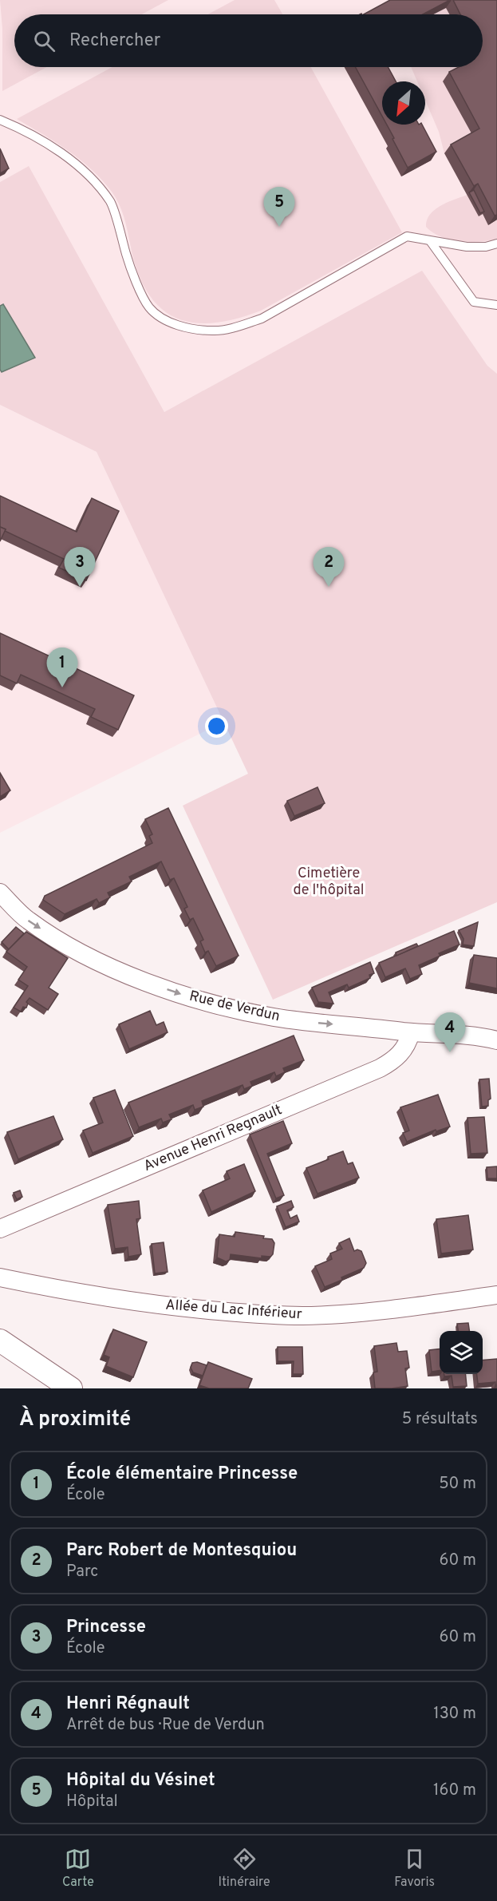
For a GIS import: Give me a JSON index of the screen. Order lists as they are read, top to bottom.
{
  "streets": {
    "street": ["Rue de Verdun", "Avenue Henri Regnault", "Allée du Lac Inférieur"]
  },
  "crossings": [
    ["Rue de Verdun", "Avenue Henri Regnault"]
  ],
  "one_way": ["Rue de Verdun"],
  "parks": ["Cimetière de l'hôpital"],
  "north": "bottom left",
  "page": {
    "search": "Rechercher",
    "pins": [
      "5",
      "2",
      "3",
      "1",
      "4"
    ],
    "heading": ["À proximité", "5 résultats"],
    "list": [
      {
        "mark": "1",
        "name": "École élémentaire Princesse",
        "note": "École",
        "value": "50 m"
      },
      {
        "mark": "2",
        "name": "Parc Robert de Montesquiou",
        "note": "Parc",
        "value": "60 m"
      },
      {
        "mark": "3",
        "name": "Princesse",
        "note": "École",
        "value": "60 m"
      },
      {
        "mark": "4",
        "name": "Henri Régnault",
        "note": "Arrêt de bus · Rue de Verdun",
        "value": "130 m"
      },
      {
        "mark": "5",
        "name": "Hôpital du Vésinet",
        "note": "Hôpital",
        "value": "160 m"
      }
    ],
    "nav": ["Carte", "Itinéraire", "Favoris"]
  }
}
